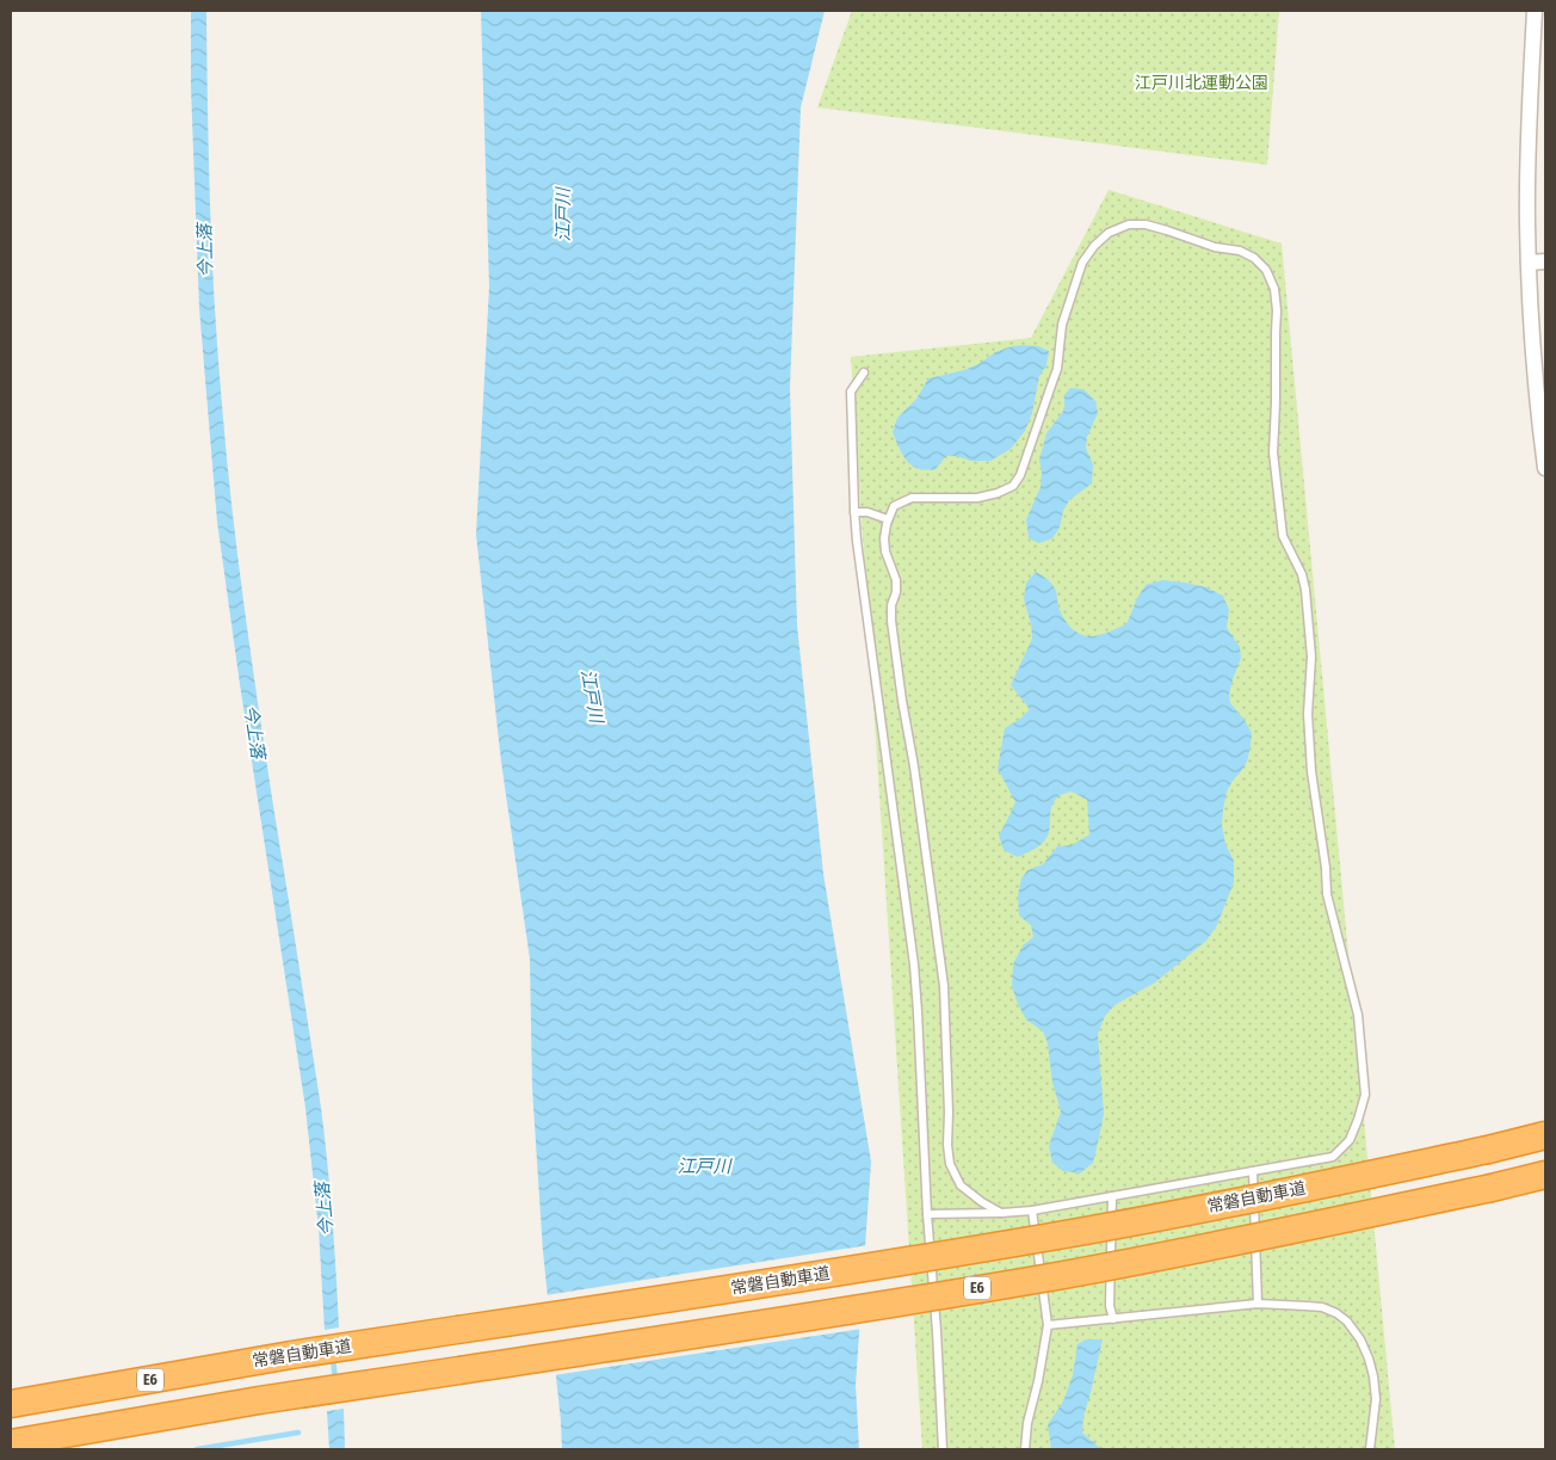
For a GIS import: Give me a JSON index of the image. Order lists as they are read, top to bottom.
{
  "streets": {
    "highway": ["常磐自動車道", "E6"]
  },
  "water": ["江戸川", "今上落"],
  "parks": ["江戸川北運動公園"]
}
